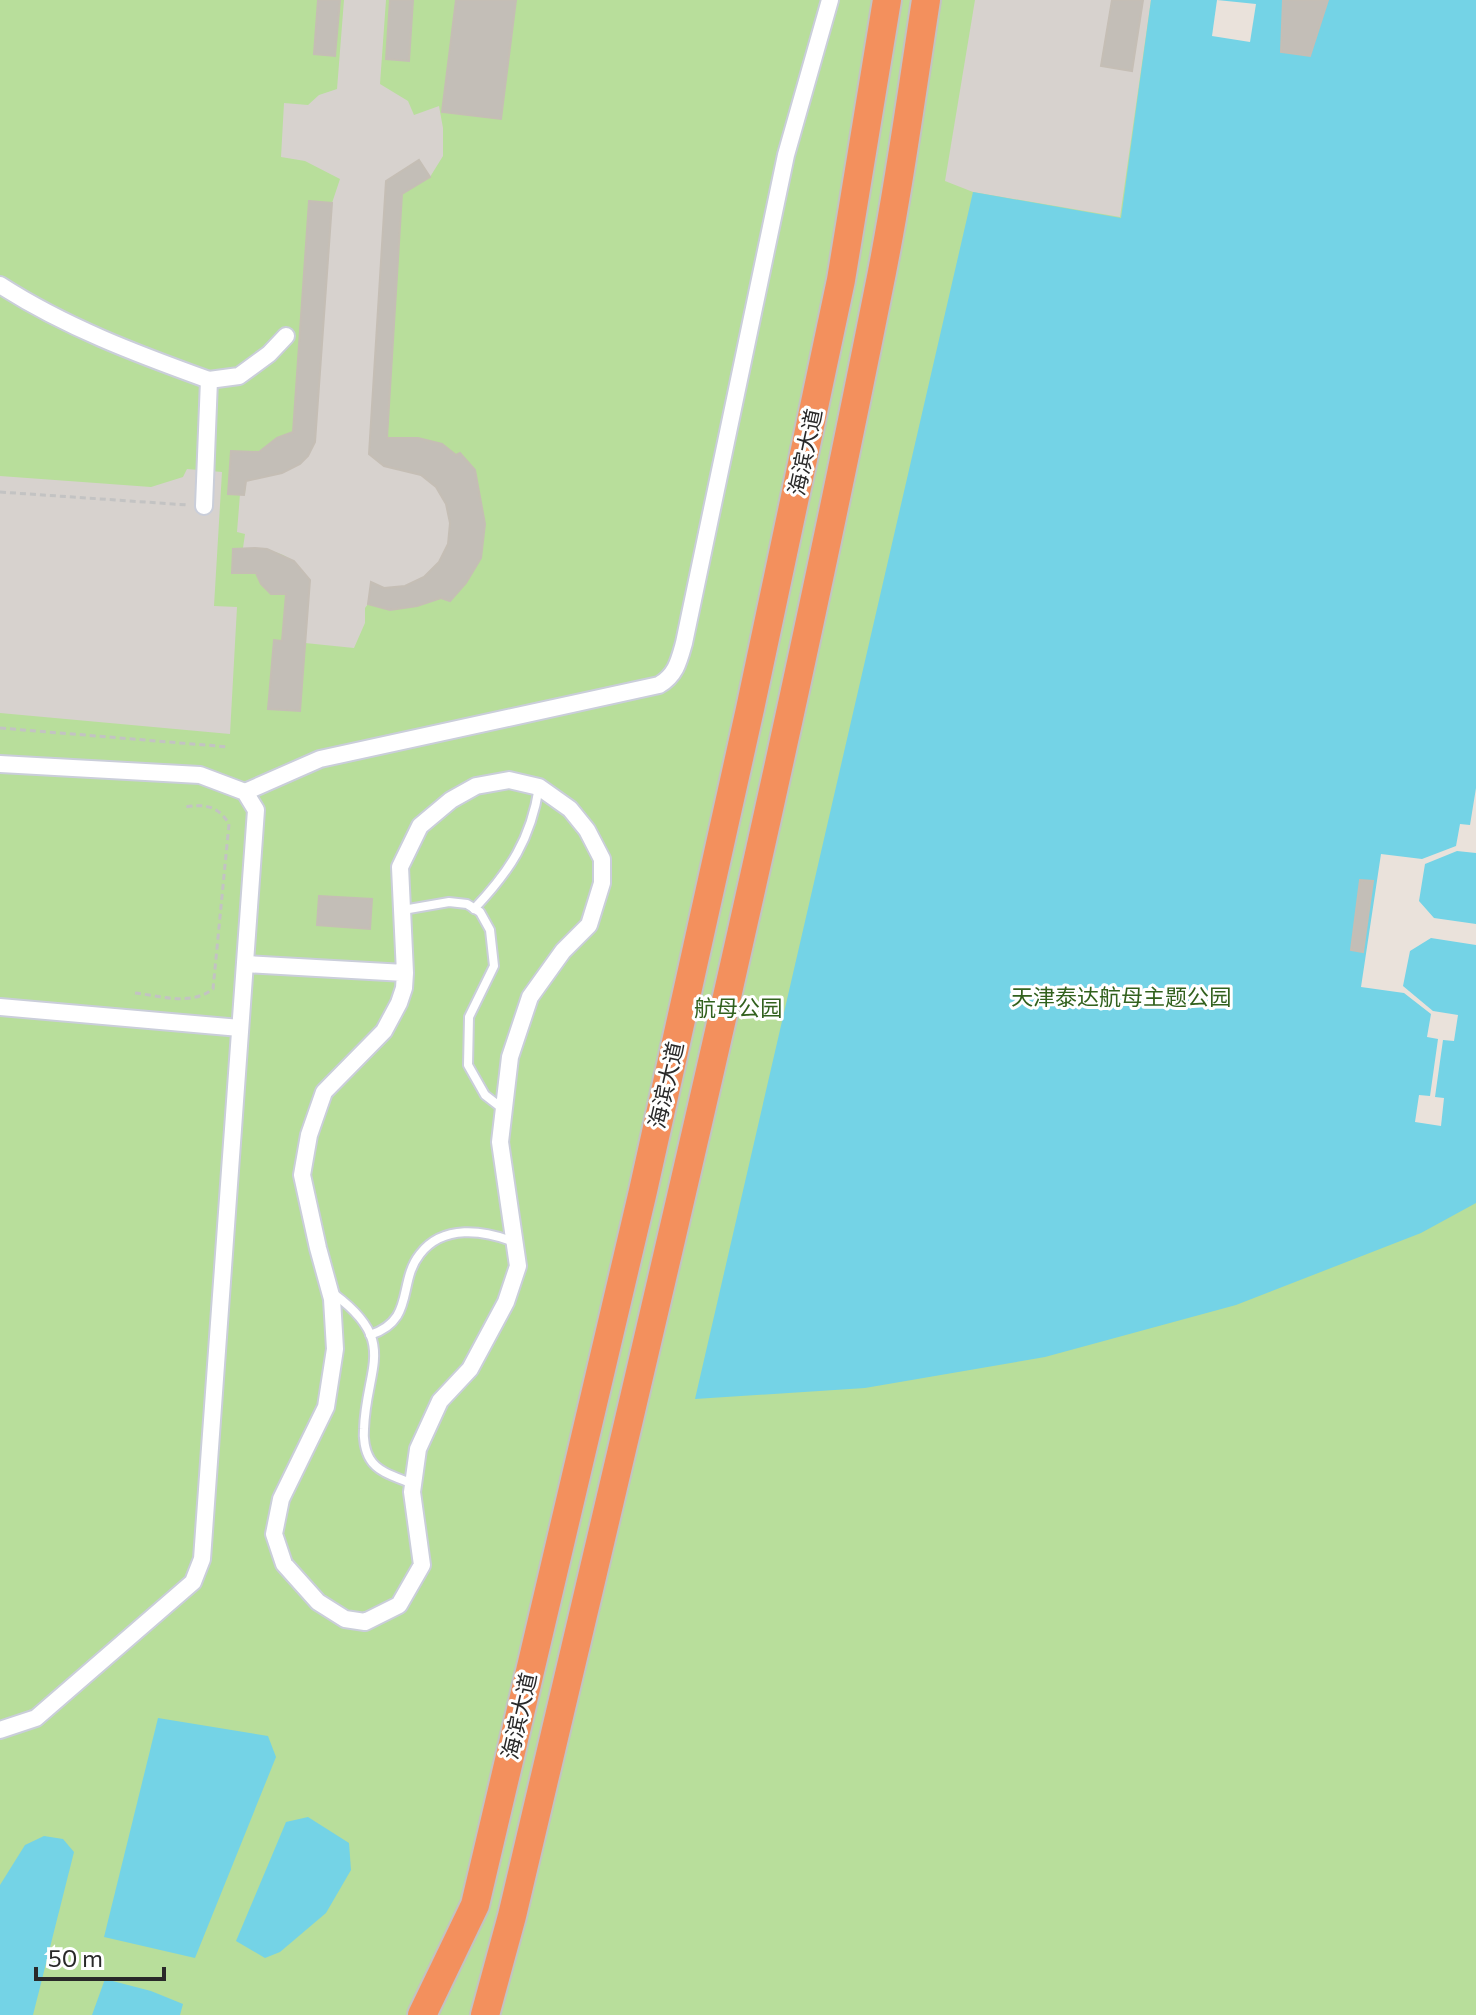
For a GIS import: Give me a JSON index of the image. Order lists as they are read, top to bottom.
{
  "streets": {
    "highway": ["海滨大道"]
  },
  "parks": ["天津泰达航母主题公园", "航母公园"],
  "scale_bar": "50 m"
}
